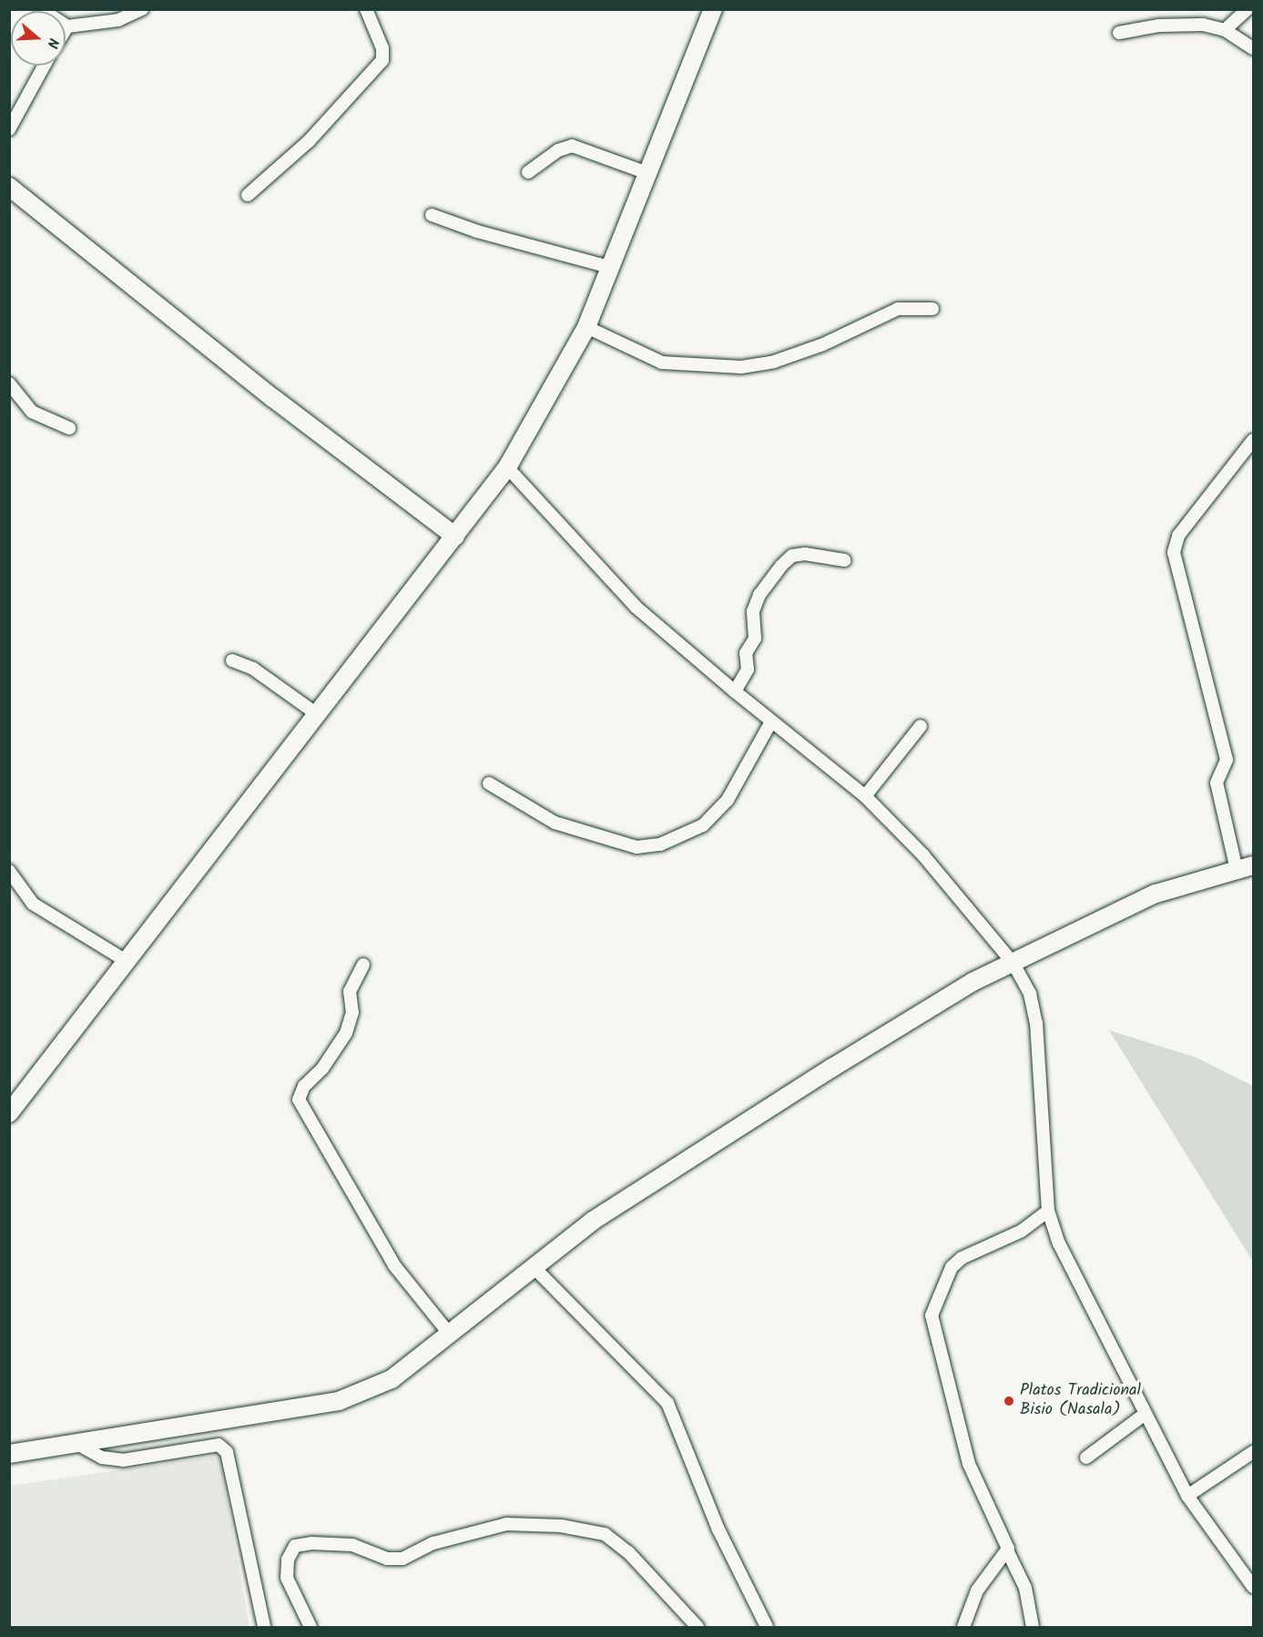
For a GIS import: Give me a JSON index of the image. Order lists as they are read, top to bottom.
{
  "places": ["Platos Tradicional Bisio (Nasala)"],
  "north": "right"
}
